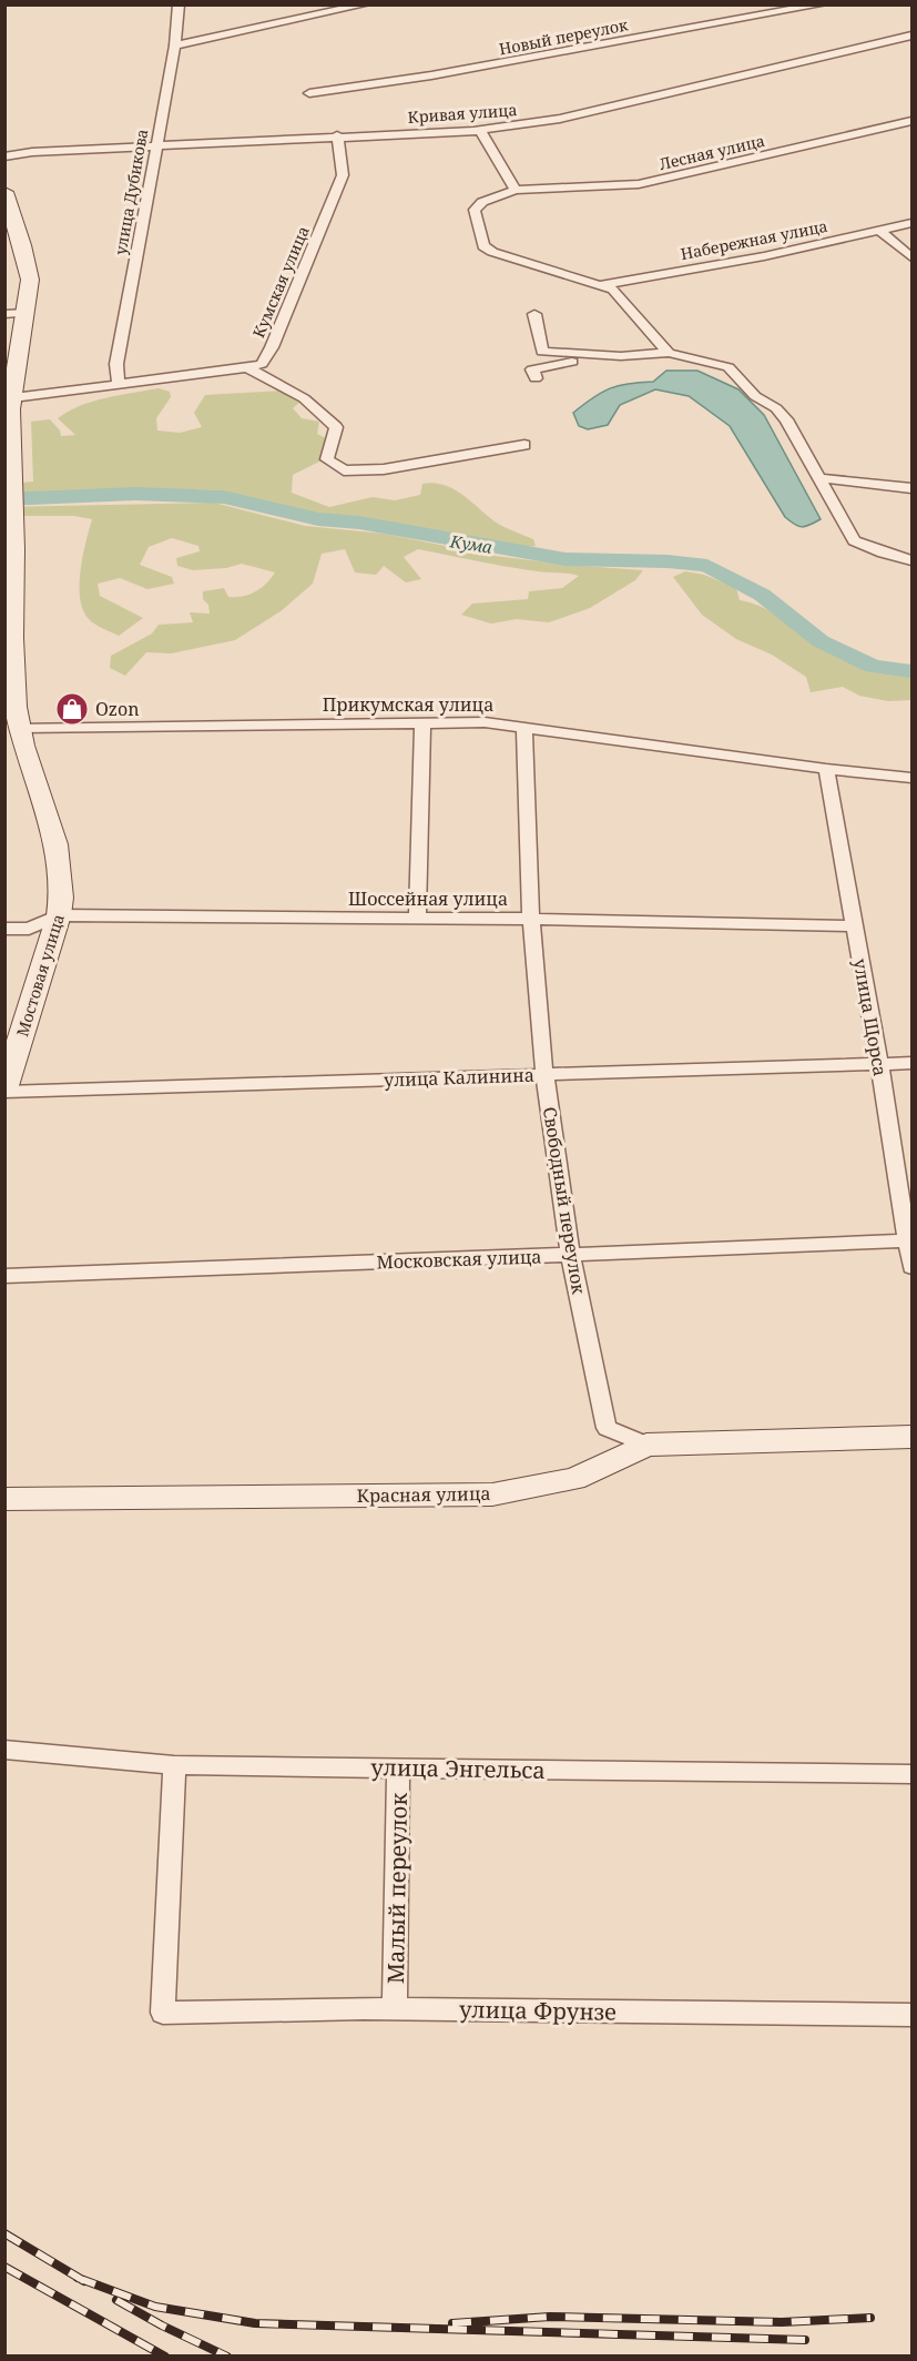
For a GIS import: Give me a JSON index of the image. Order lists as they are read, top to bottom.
{
  "streets": {
    "main road": ["Мостовая улица", "Красная улица"],
    "street": [
      "Новый переулок",
      "Кривая улица",
      "Лесная улица",
      "улица Дубикова",
      "Набережная улица",
      "Кумская улица",
      "Прикумская улица",
      "Шоссейная улица",
      "улица Щорса",
      "улица Калинина",
      "Свободный переулок",
      "Московская улица",
      "улица Энгельса",
      "Малый переулок",
      "улица Фрунзе"
    ]
  },
  "crossings": [
    ["Кривая улица", "улица Дубикова"],
    ["Кривая улица", "Кумская улица"],
    ["Лесная улица", "Набережная улица"],
    ["Прикумская улица", "Мостовая улица"],
    ["Прикумская улица", "улица Щорса"],
    ["Прикумская улица", "Свободный переулок"],
    ["Шоссейная улица", "Мостовая улица"],
    ["Шоссейная улица", "улица Щорса"],
    ["Шоссейная улица", "Свободный переулок"],
    ["Мостовая улица", "улица Калинина"],
    ["улица Щорса", "улица Калинина"],
    ["улица Щорса", "Московская улица"],
    ["улица Калинина", "Свободный переулок"],
    ["Свободный переулок", "Московская улица"],
    ["Свободный переулок", "Красная улица"],
    ["улица Энгельса", "Малый переулок"],
    ["улица Энгельса", "улица Фрунзе"],
    ["Малый переулок", "улица Фрунзе"]
  ],
  "water": ["Кума"],
  "places": {
    "shop": ["Ozon"]
  }
}
